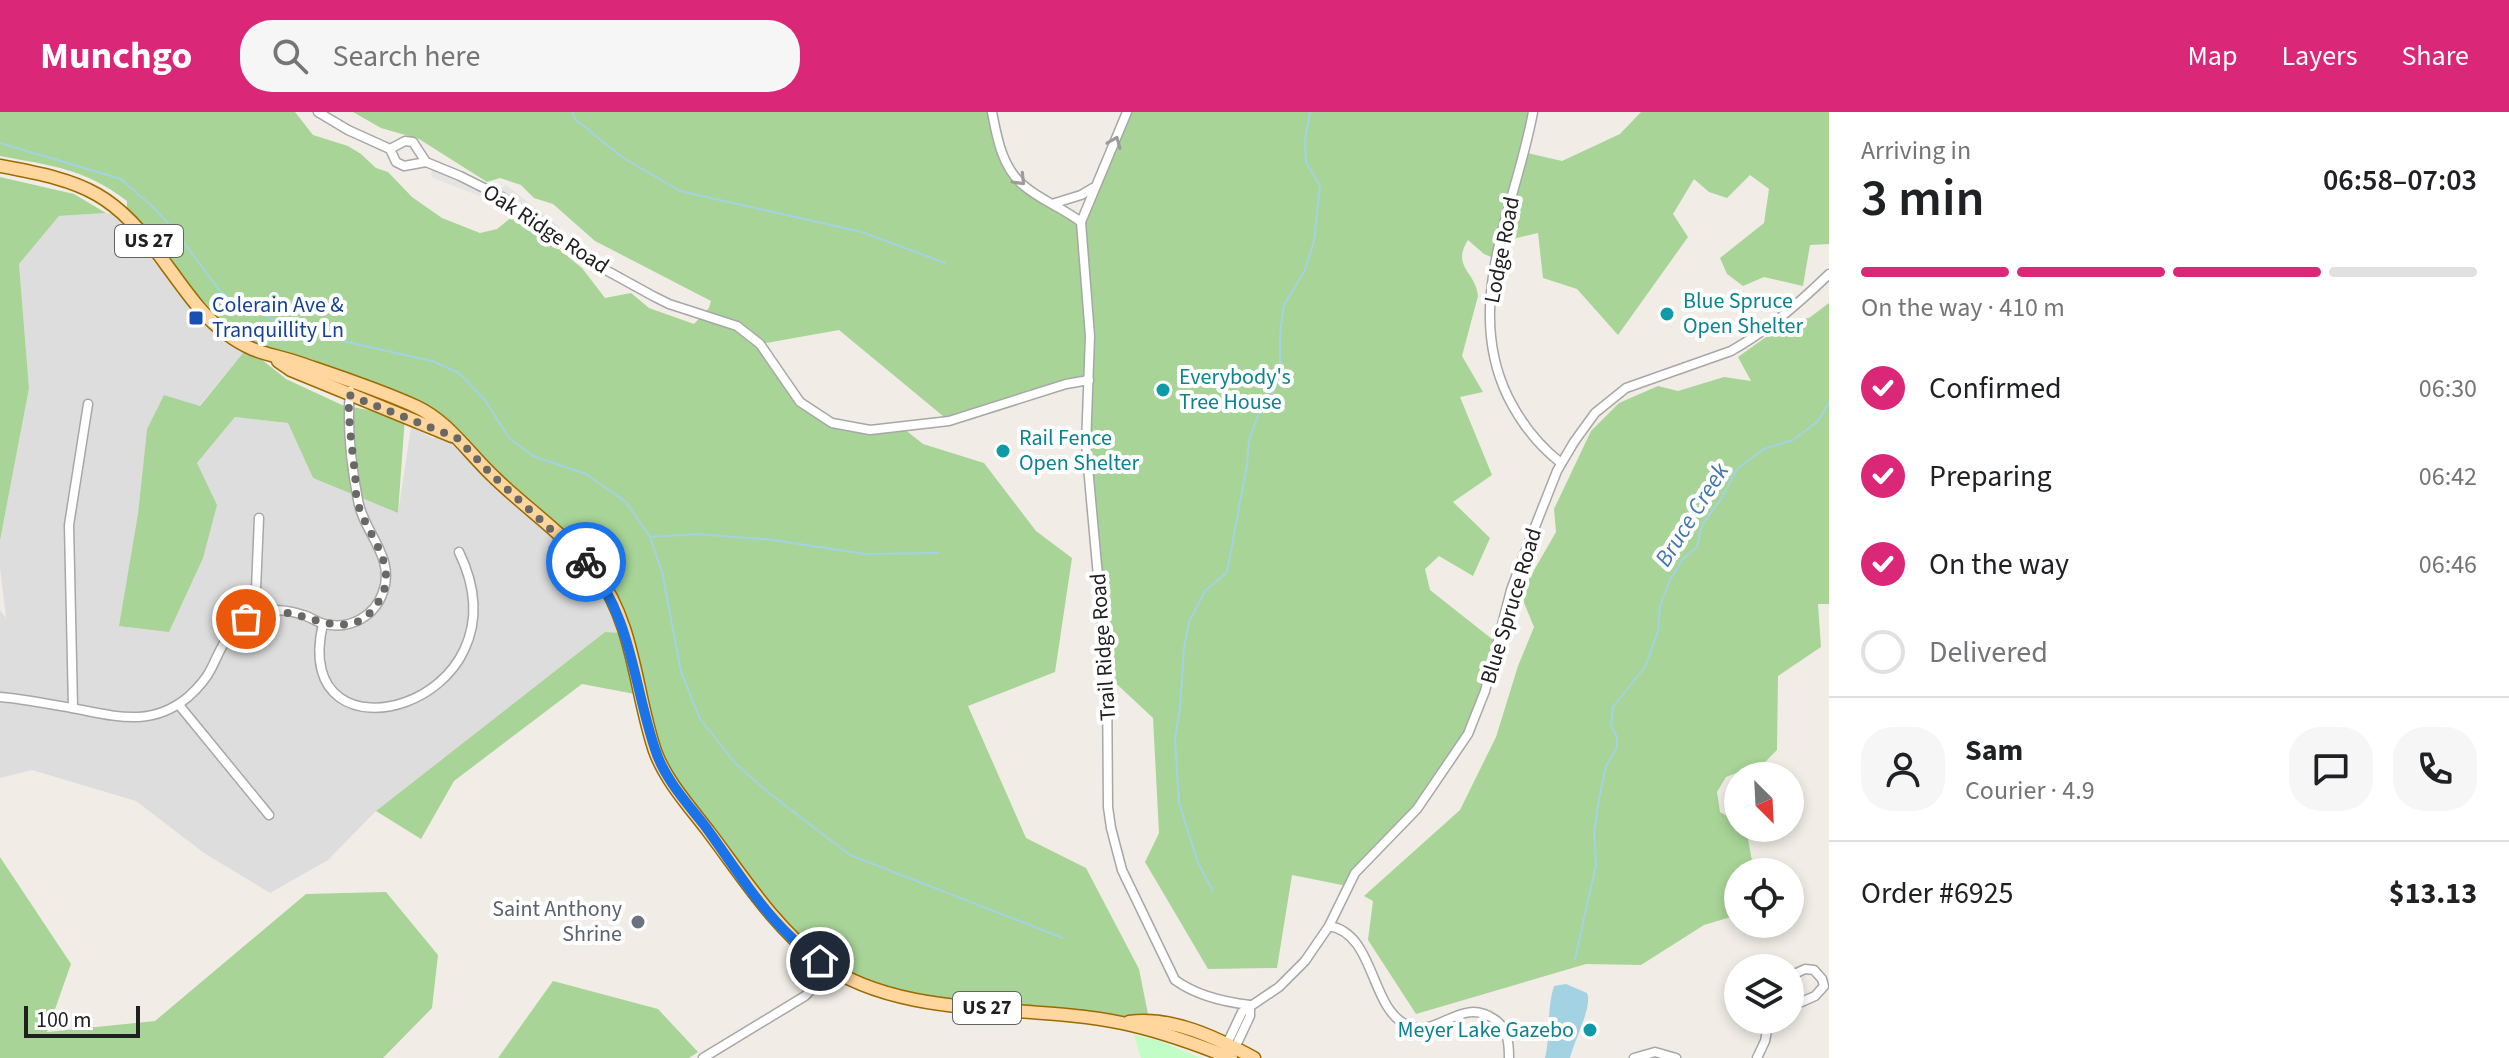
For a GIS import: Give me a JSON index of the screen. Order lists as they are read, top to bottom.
{
  "streets": {
    "main road": ["US 27"],
    "street": [
      "Oak Ridge Road",
      "Lodge Road",
      "Blue Spruce Road",
      "Trail Ridge Road"
    ]
  },
  "crossings": [
    ["Oak Ridge Road", "Trail Ridge Road"],
    ["US 27", "Blue Spruce Road"],
    ["Lodge Road", "Blue Spruce Road"],
    ["Blue Spruce Road", "Trail Ridge Road"]
  ],
  "water": ["Bruce Creek"],
  "places": {
    "other": [
      "Blue Spruce Open Shelter",
      "Everybody's Tree House",
      "Rail Fence Open Shelter",
      "Saint Anthony Shrine",
      "Meyer Lake Gazebo"
    ],
    "transit": ["Colerain Ave & Tranquillity Ln"]
  },
  "scale_bar": "100 m",
  "north": "bottom right",
  "page": {
    "header": "Munchgo",
    "search": "Search here",
    "nav": ["Map", "Layers", "Share"],
    "heading": ["3 min", "Arriving in", "06:58–07:03"],
    "panel": [
      "Sam",
      "Courier · 4.9",
      "Order #6925",
      "$13.13"
    ],
    "bar": "On the way · 410 m",
    "list": [
      ["Confirmed", "06:30"],
      ["Preparing", "06:42"],
      ["On the way", "06:46"],
      "Delivered"
    ],
    "scale": "100 m"
  }
}
